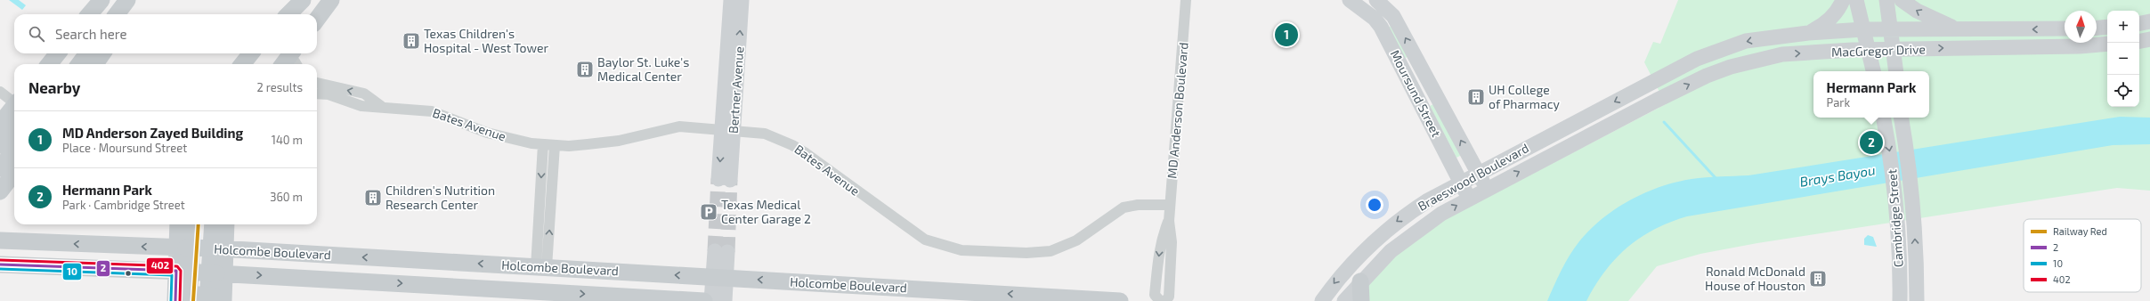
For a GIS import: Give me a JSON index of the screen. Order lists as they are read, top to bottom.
{
  "streets": {
    "main road": [
      "MacGregor Drive",
      "Bertner Avenue",
      "Moursund Street",
      "Braeswood Boulevard",
      "Cambridge Street",
      "Holcombe Boulevard"
    ],
    "street": ["MD Anderson Boulevard", "Bates Avenue"]
  },
  "crossings": [
    ["MacGregor Drive", "Braeswood Boulevard"],
    ["Bertner Avenue", "Bates Avenue"],
    ["Moursund Street", "Braeswood Boulevard"],
    ["MD Anderson Boulevard", "Bates Avenue"]
  ],
  "water": ["Brays Bayou"],
  "places": {
    "building": [
      "Texas Children's Hospital - West Tower",
      "Baylor St. Luke's Medical Center",
      "UH College of Pharmacy",
      "Children's Nutrition Research Center",
      "Ronald McDonald House of Houston"
    ],
    "parking": ["Texas Medical Center Garage 2"]
  },
  "lines": [
    "rail line Red",
    "transit line 402",
    "transit line 2",
    "transit line 10"
  ],
  "legend": [
    "Railway Red",
    "2",
    "10",
    "402"
  ],
  "north": "top",
  "page": {
    "map_buttons": ["+", "−"],
    "search": "Search here",
    "pins": ["1", "2"],
    "heading": ["Nearby", "2 results"],
    "popup": ["Hermann Park", "Park"],
    "list": [
      {
        "mark": "1",
        "name": "MD Anderson Zayed Building",
        "note": "Place · Moursund Street",
        "value": "140 m"
      },
      {
        "mark": "2",
        "name": "Hermann Park",
        "note": "Park · Cambridge Street",
        "value": "360 m"
      }
    ]
  }
}
